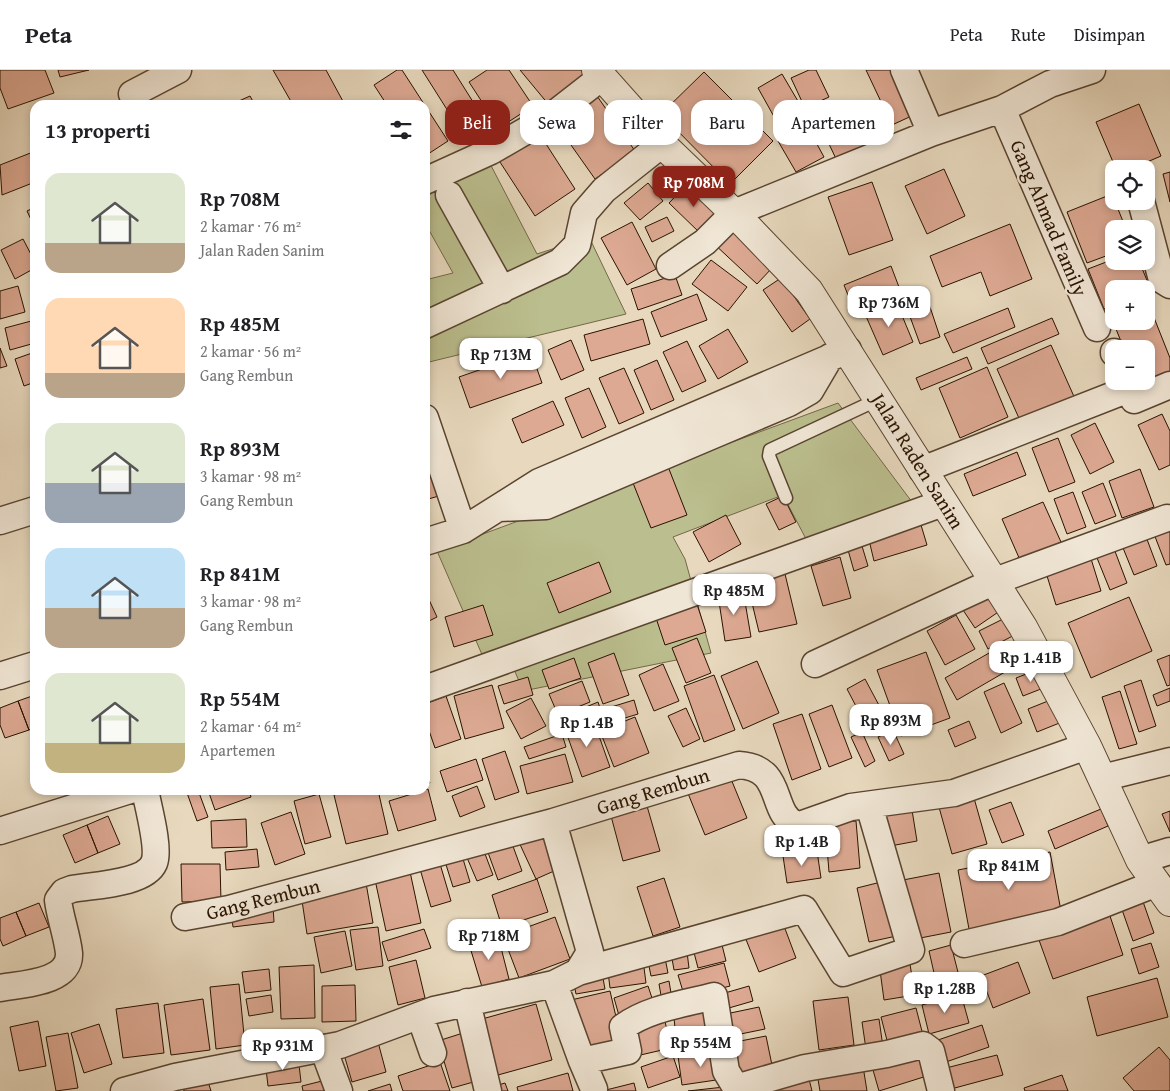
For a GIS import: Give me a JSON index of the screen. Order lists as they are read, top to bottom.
{
  "streets": {
    "street": ["Gang Ahmad Family", "Jalan Raden Sanim", "Gang Rembun"]
  },
  "crossings": [
    ["Jalan Raden Sanim", "Gang Rembun"]
  ],
  "page": {
    "header": "Peta",
    "nav": ["Peta", "Rute", "Disimpan"],
    "chip": [
      "Beli",
      "Sewa",
      "Filter",
      "Baru",
      "Apartemen"
    ],
    "heading": "13 properti",
    "map_buttons": ["+", "−"],
    "list": [
      {
        "name": "Rp 708M",
        "note": "2 kamar · 76 m² · Jalan Raden Sanim"
      },
      {
        "name": "Rp 485M",
        "note": "2 kamar · 56 m² · Gang Rembun"
      },
      {
        "name": "Rp 893M",
        "note": "3 kamar · 98 m² · Gang Rembun"
      },
      {
        "name": "Rp 841M",
        "note": "3 kamar · 98 m² · Gang Rembun"
      },
      {
        "name": "Rp 554M",
        "note": "2 kamar · 64 m² · Apartemen"
      }
    ],
    "price": [
      "Rp 708M",
      "Rp 736M",
      "Rp 713M",
      "Rp 485M",
      "Rp 1.41B",
      "Rp 893M",
      "Rp 1.4B",
      "Rp 1.4B",
      "Rp 841M",
      "Rp 718M",
      "Rp 1.28B",
      "Rp 554M",
      "Rp 931M"
    ]
  }
}
